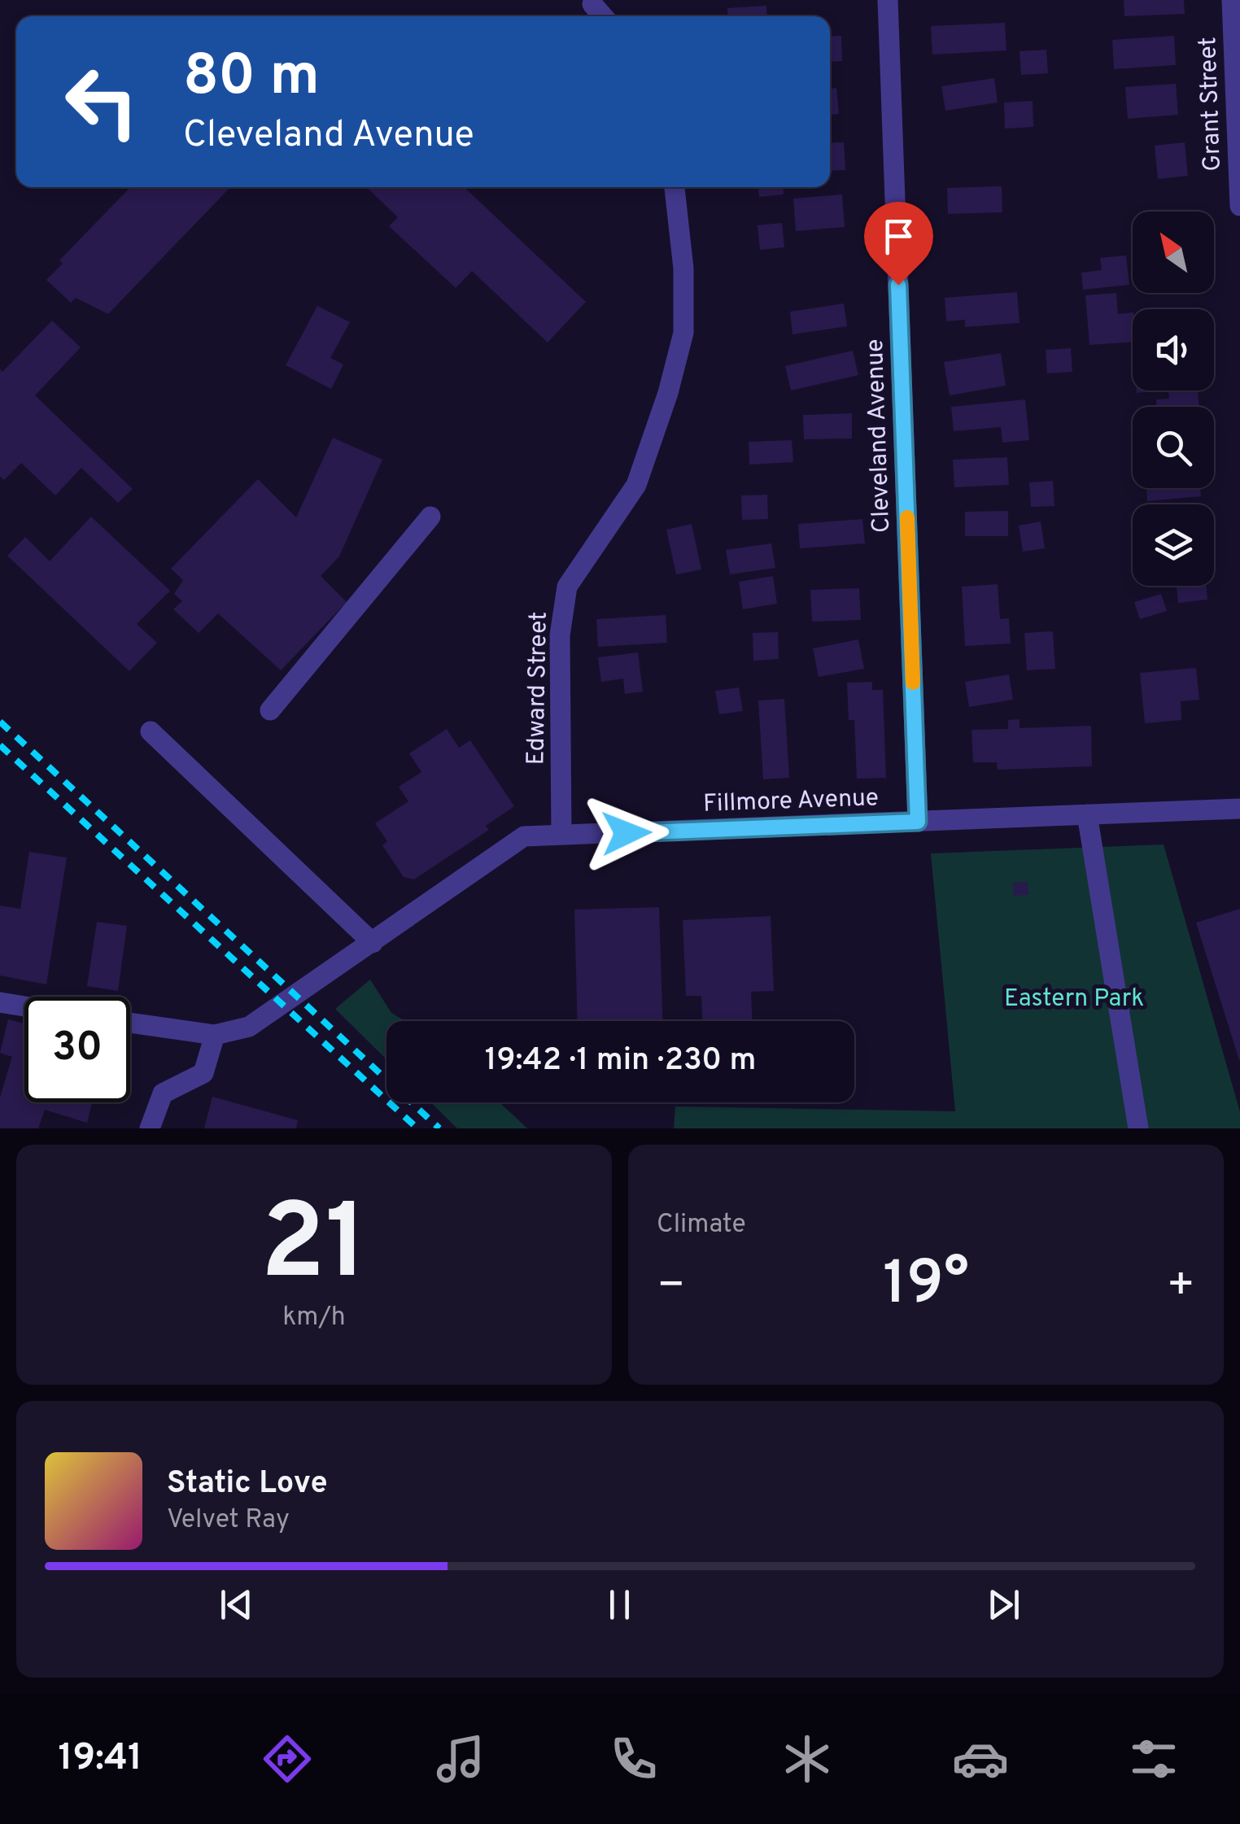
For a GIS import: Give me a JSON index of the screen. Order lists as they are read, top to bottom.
{
  "streets": {
    "street": [
      "Grant Street",
      "Cleveland Avenue",
      "Edward Street",
      "Fillmore Avenue"
    ]
  },
  "crossings": [
    ["Cleveland Avenue", "Fillmore Avenue"],
    ["Edward Street", "Fillmore Avenue"]
  ],
  "parks": ["Eastern Park"],
  "north": "top left",
  "page": {
    "turn": ["80 m", "Cleveland Avenue"],
    "limit": "30",
    "trip": "19:42 · 1 min · 230 m",
    "tile": [
      ["21", "km/h"],
      "Climate"
    ],
    "heat": ["−", "19°", "+"],
    "song": ["Static Love", "Velvet Ray"],
    "tabs": "19:41"
  }
}
